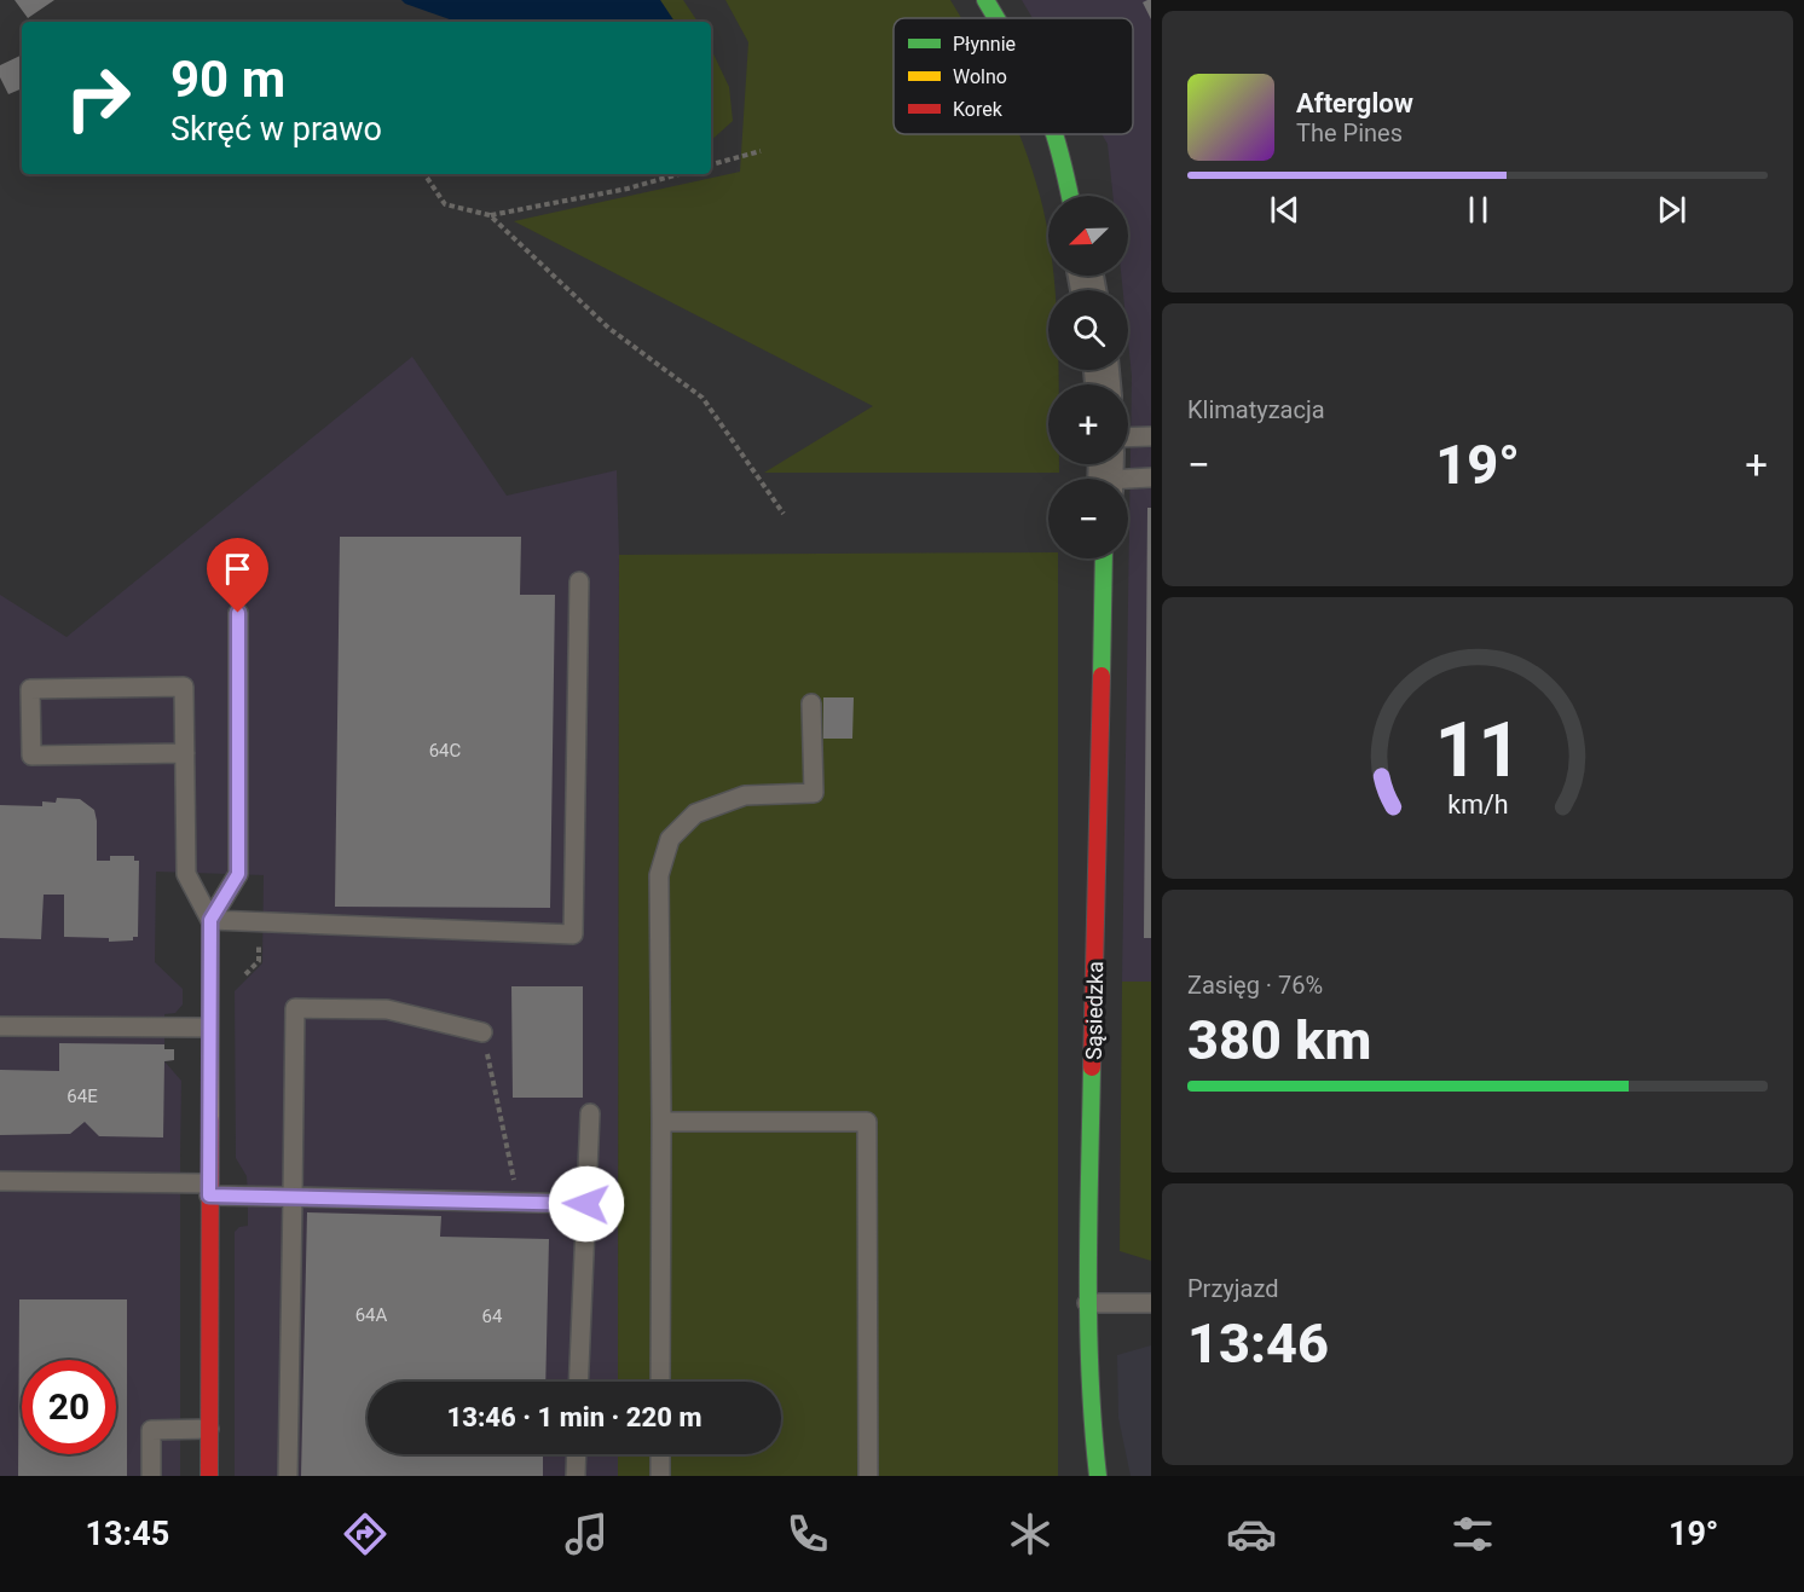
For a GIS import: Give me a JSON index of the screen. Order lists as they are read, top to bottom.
{
  "streets": {
    "street": ["Sąsiedzka"]
  },
  "house_numbers": [
    "64C",
    "64E",
    "64A",
    "64"
  ],
  "legend": ["Płynnie", "Wolno", "Korek"],
  "north": "bottom left",
  "page": {
    "turn": ["90 m", "Skręć w prawo"],
    "song": ["Afterglow", "The Pines"],
    "map_buttons": ["+", "−"],
    "tile": [
      "Klimatyzacja",
      ["Zasięg · 76%", "380 km"],
      ["Przyjazd", "13:46"]
    ],
    "heat": ["−", "19°", "+"],
    "limit": "20",
    "trip": "13:46 · 1 min · 220 m",
    "tabs": ["13:45", "19°"],
    "gauge": ["11", "km/h"]
  }
}
